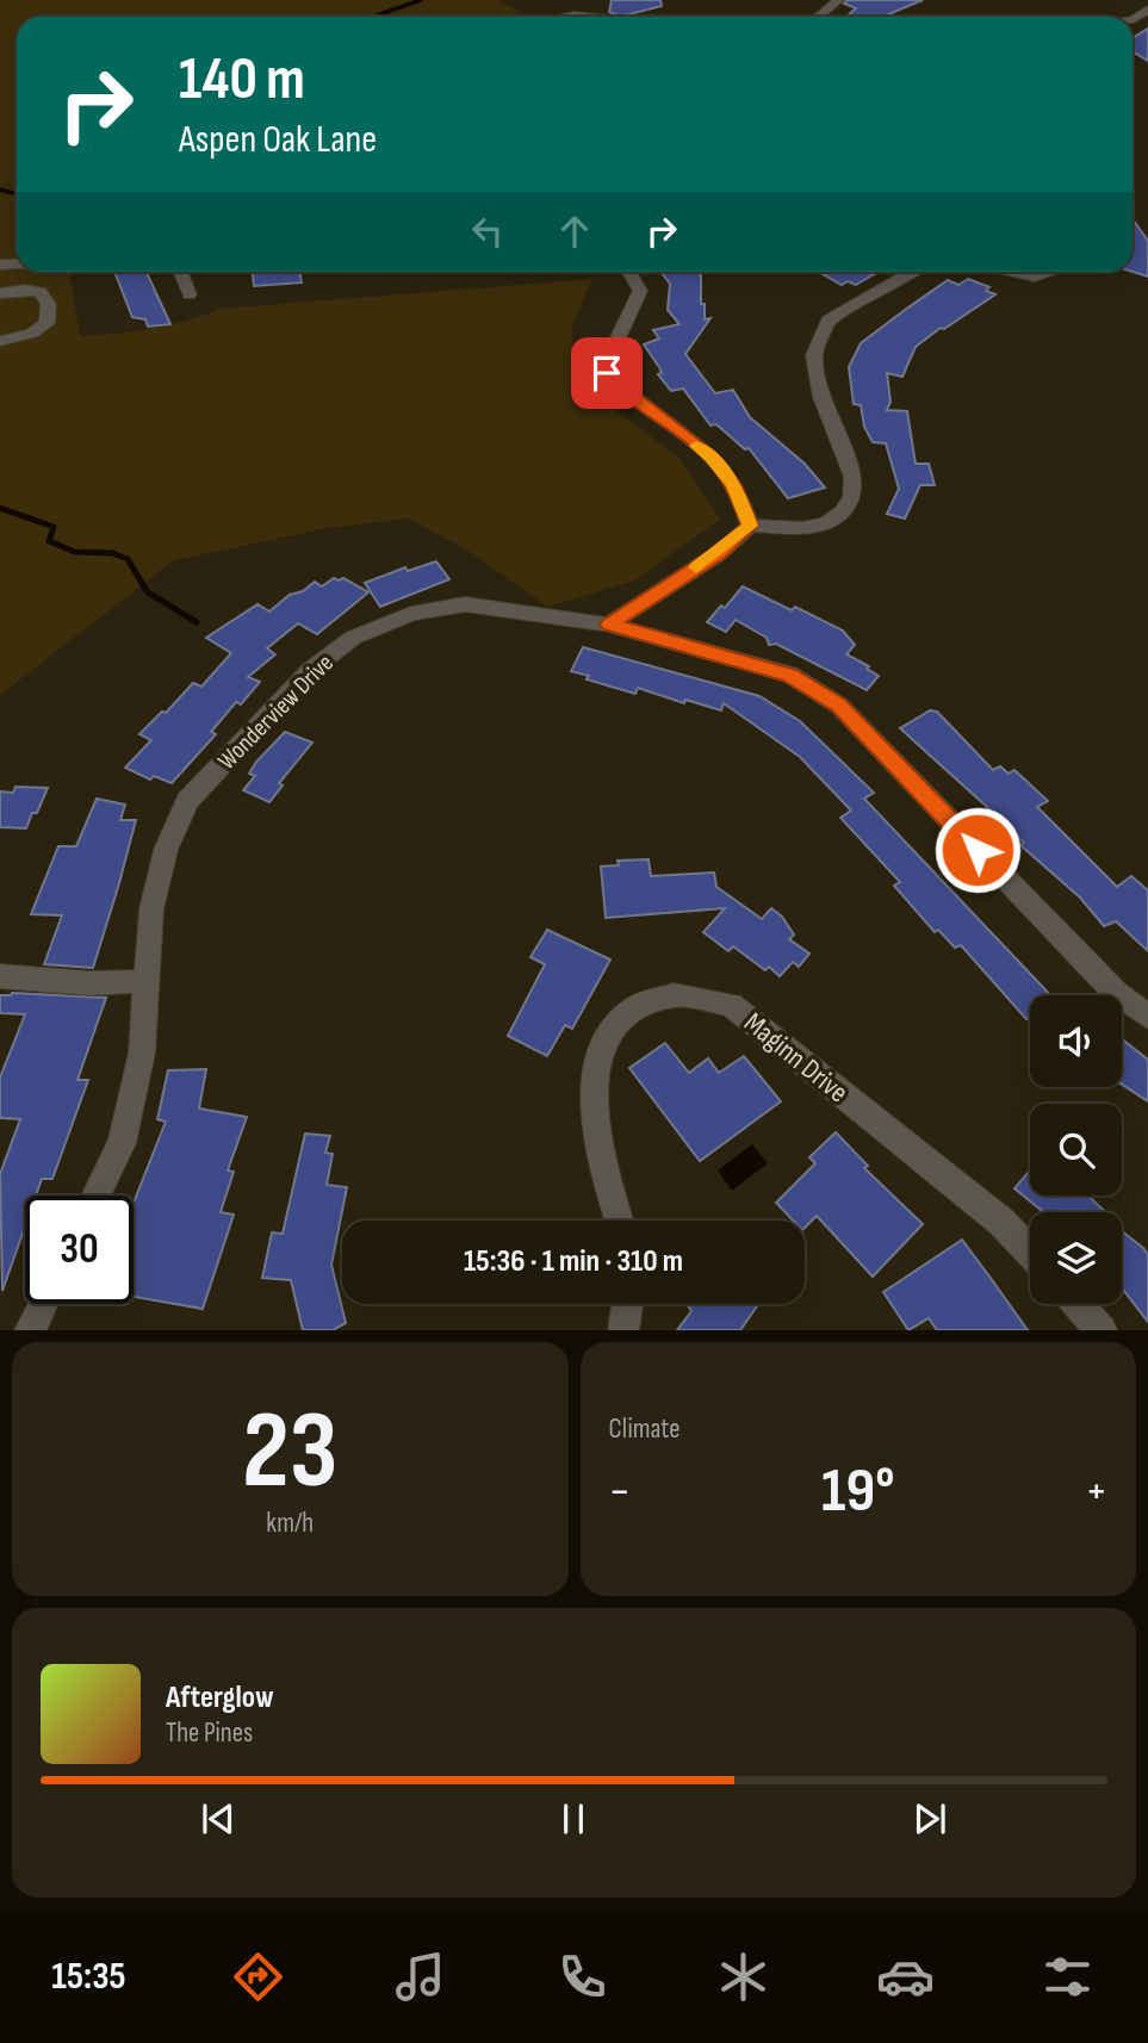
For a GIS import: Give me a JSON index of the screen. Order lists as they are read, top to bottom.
{
  "streets": {
    "street": ["Wonderview Drive", "Maginn Drive"]
  },
  "page": {
    "turn": ["140 m", "Aspen Oak Lane"],
    "limit": "30",
    "trip": "15:36 · 1 min · 310 m",
    "tile": [
      ["23", "km/h"],
      "Climate"
    ],
    "heat": ["−", "19°", "+"],
    "song": ["Afterglow", "The Pines"],
    "tabs": "15:35"
  }
}
